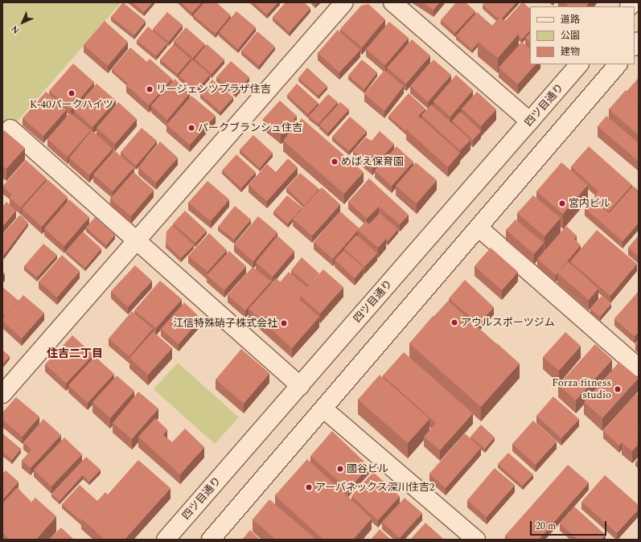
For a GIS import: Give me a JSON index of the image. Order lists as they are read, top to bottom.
{
  "streets": {
    "street": ["四ツ目通り"]
  },
  "districts": ["住吉二丁目"],
  "places": [
    "リージェンツプラザ住吉",
    "K-40パークハイツ",
    "パークブランシュ住吉",
    "めばえ保育園",
    "宮内ビル",
    "アウルスポーツジム",
    "江信特殊硝子株式会社",
    "Forza fitness studio",
    "國谷ビル",
    "アーバネックス深川住吉2"
  ],
  "legend": ["道路", "公園", "建物"],
  "scale_bar": "20 m",
  "north": "bottom left"
}
